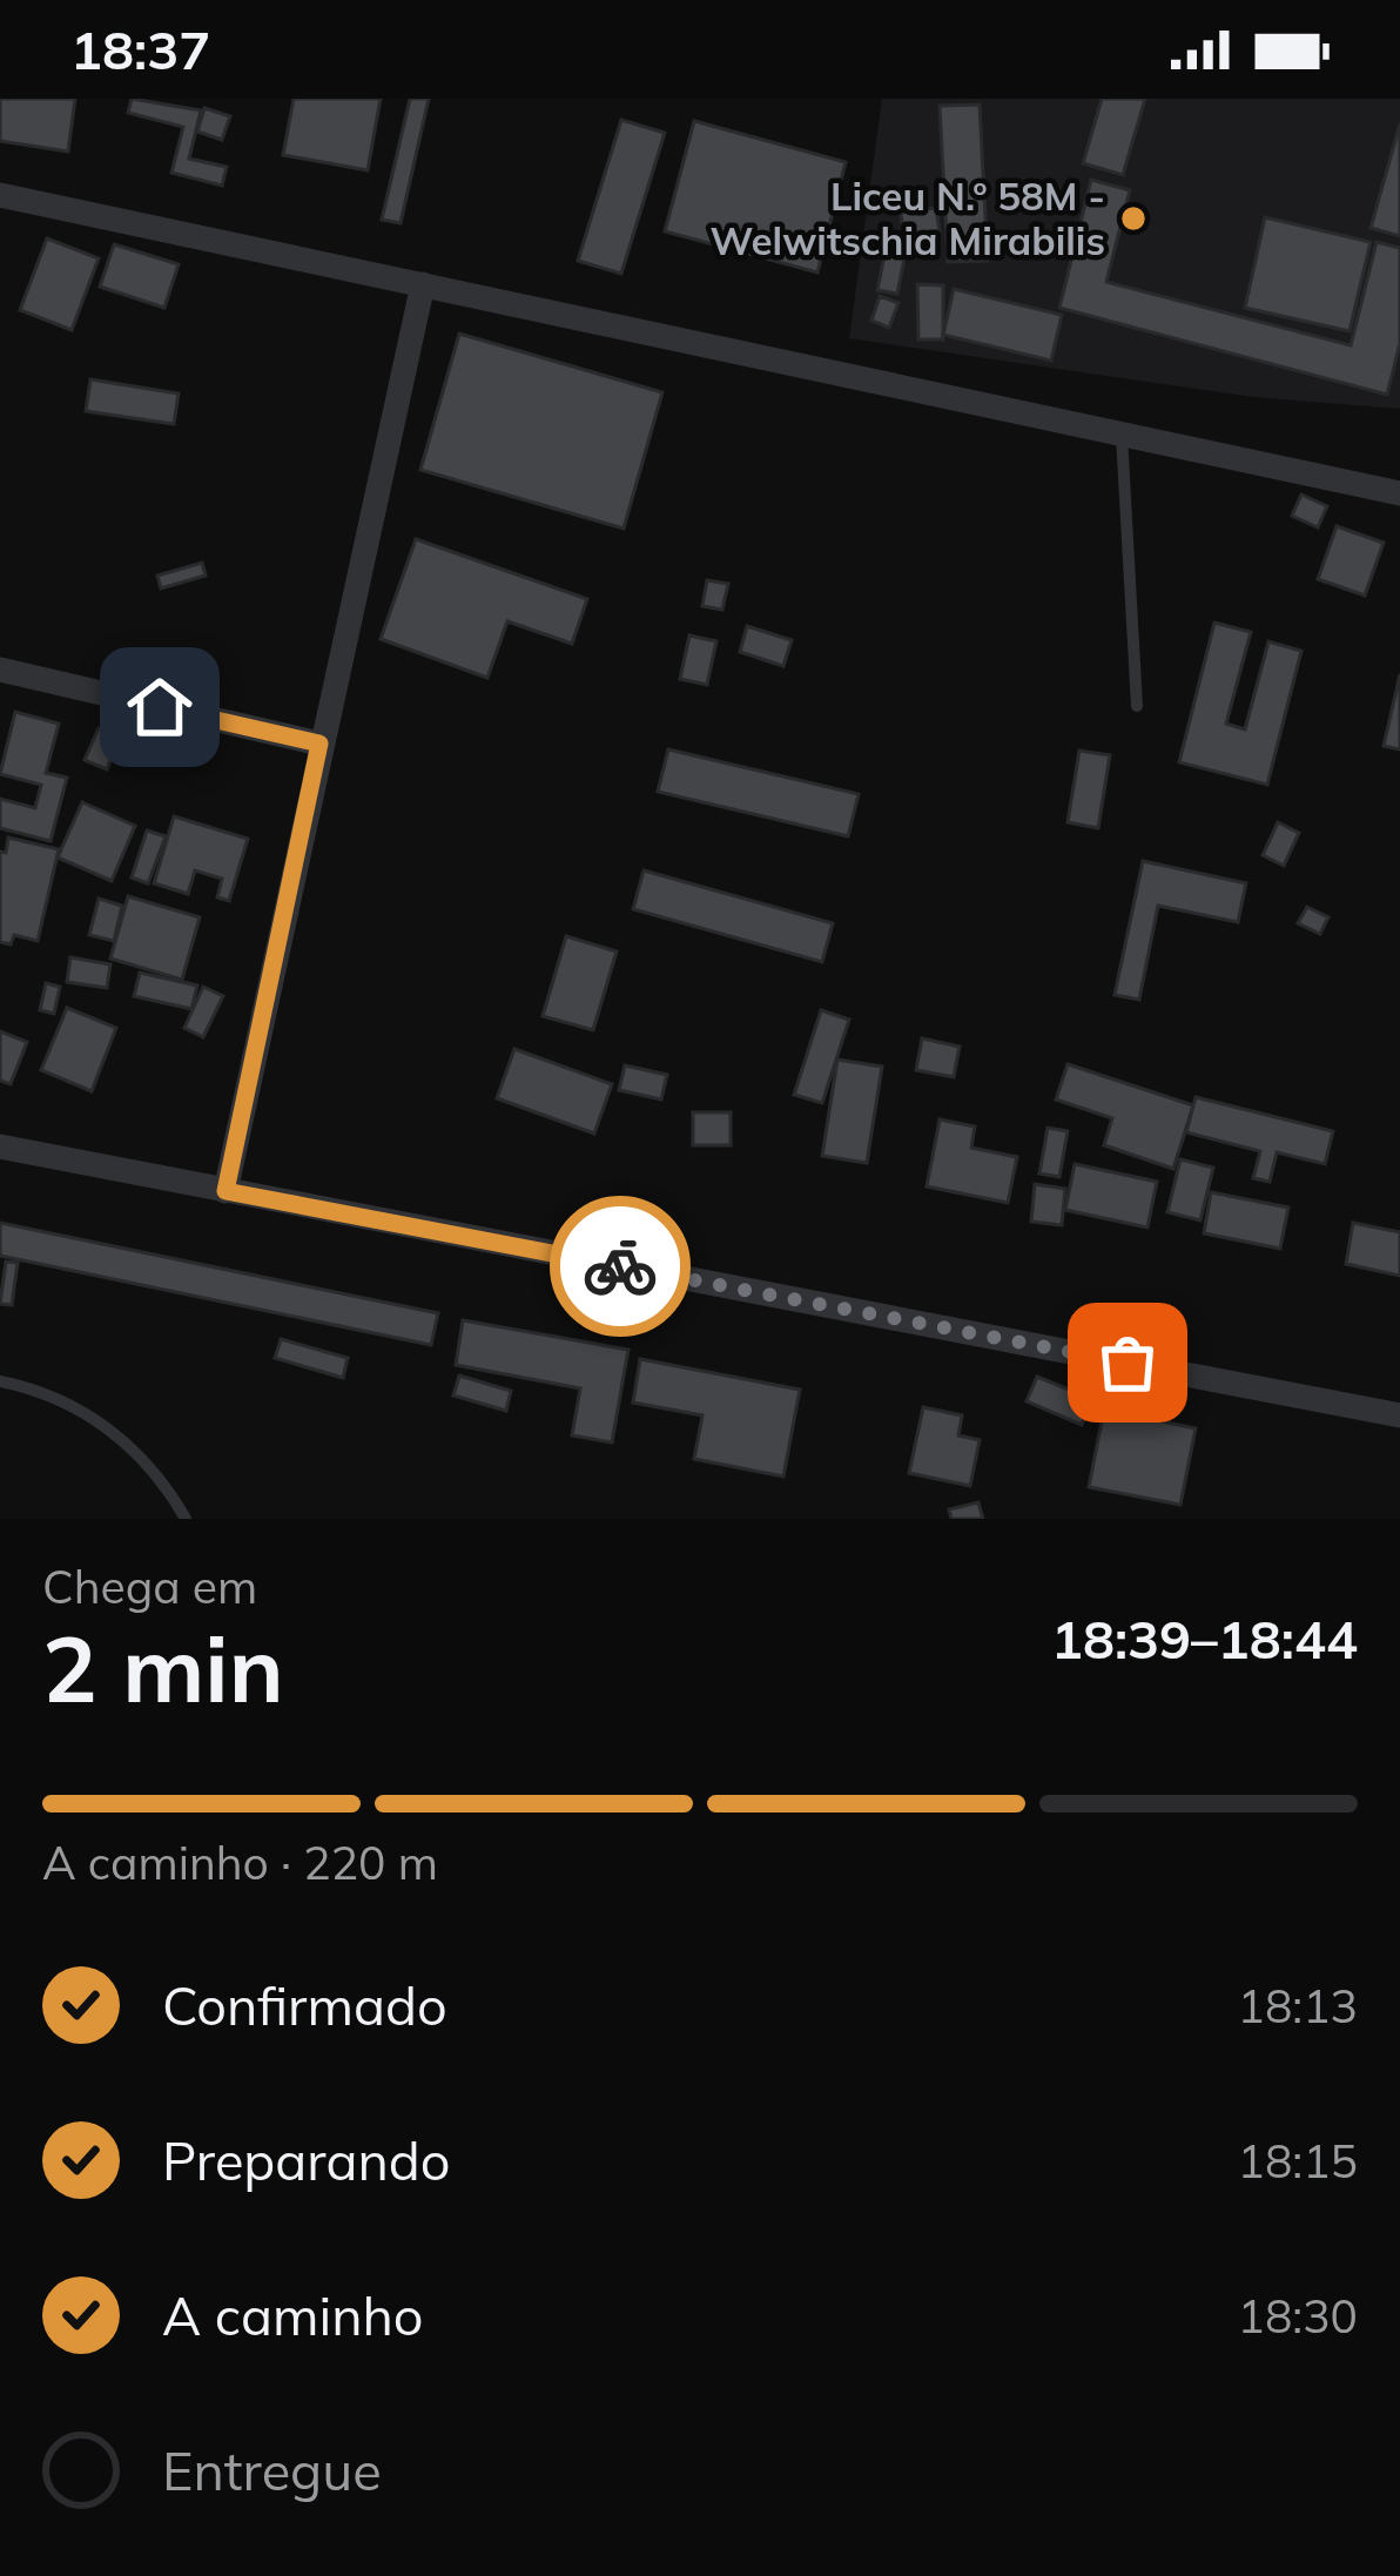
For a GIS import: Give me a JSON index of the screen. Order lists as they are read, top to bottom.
{
  "places": ["Liceu N.º 58M - Welwitschia Mirabilis"],
  "page": {
    "status": "18:37",
    "heading": ["2 min", "Chega em", "18:39–18:44"],
    "bar": "A caminho · 220 m",
    "list": [
      ["Confirmado", "18:13"],
      ["Preparando", "18:15"],
      ["A caminho", "18:30"],
      "Entregue"
    ]
  }
}
